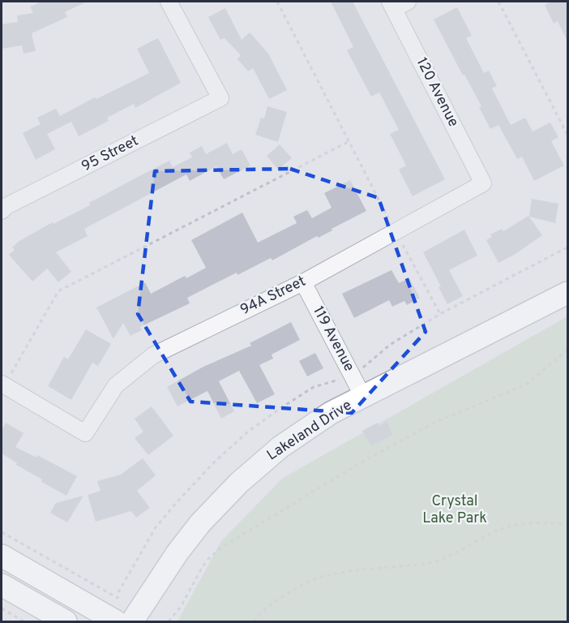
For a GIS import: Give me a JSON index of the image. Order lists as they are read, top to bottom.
{
  "streets": {
    "street": [
      "120 Avenue",
      "95 Street",
      "94A Street",
      "119 Avenue",
      "Lakeland Drive"
    ]
  },
  "crossings": [
    ["120 Avenue", "94A Street"],
    ["94A Street", "119 Avenue"],
    ["119 Avenue", "Lakeland Drive"]
  ],
  "parks": ["Crystal Lake Park"]
}
